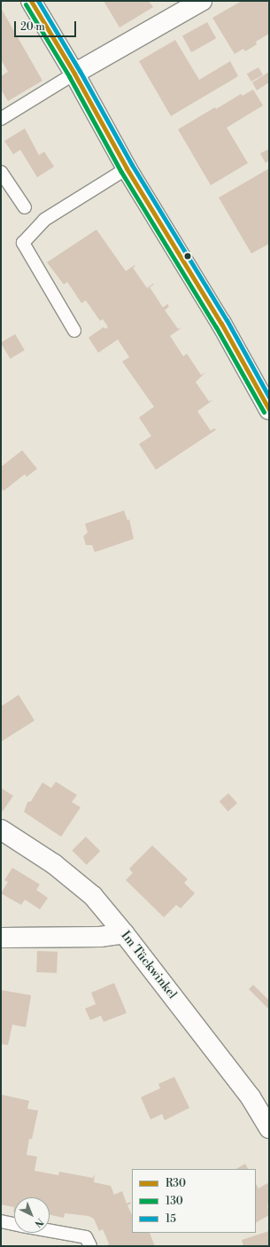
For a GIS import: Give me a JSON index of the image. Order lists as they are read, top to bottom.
{
  "streets": {
    "street": ["Im Tückwinkel"]
  },
  "lines": ["transit line R30", "transit line 15", "transit line 130"],
  "legend": ["R30", "130", "15"],
  "scale_bar": "20 m",
  "north": "bottom right"
}
